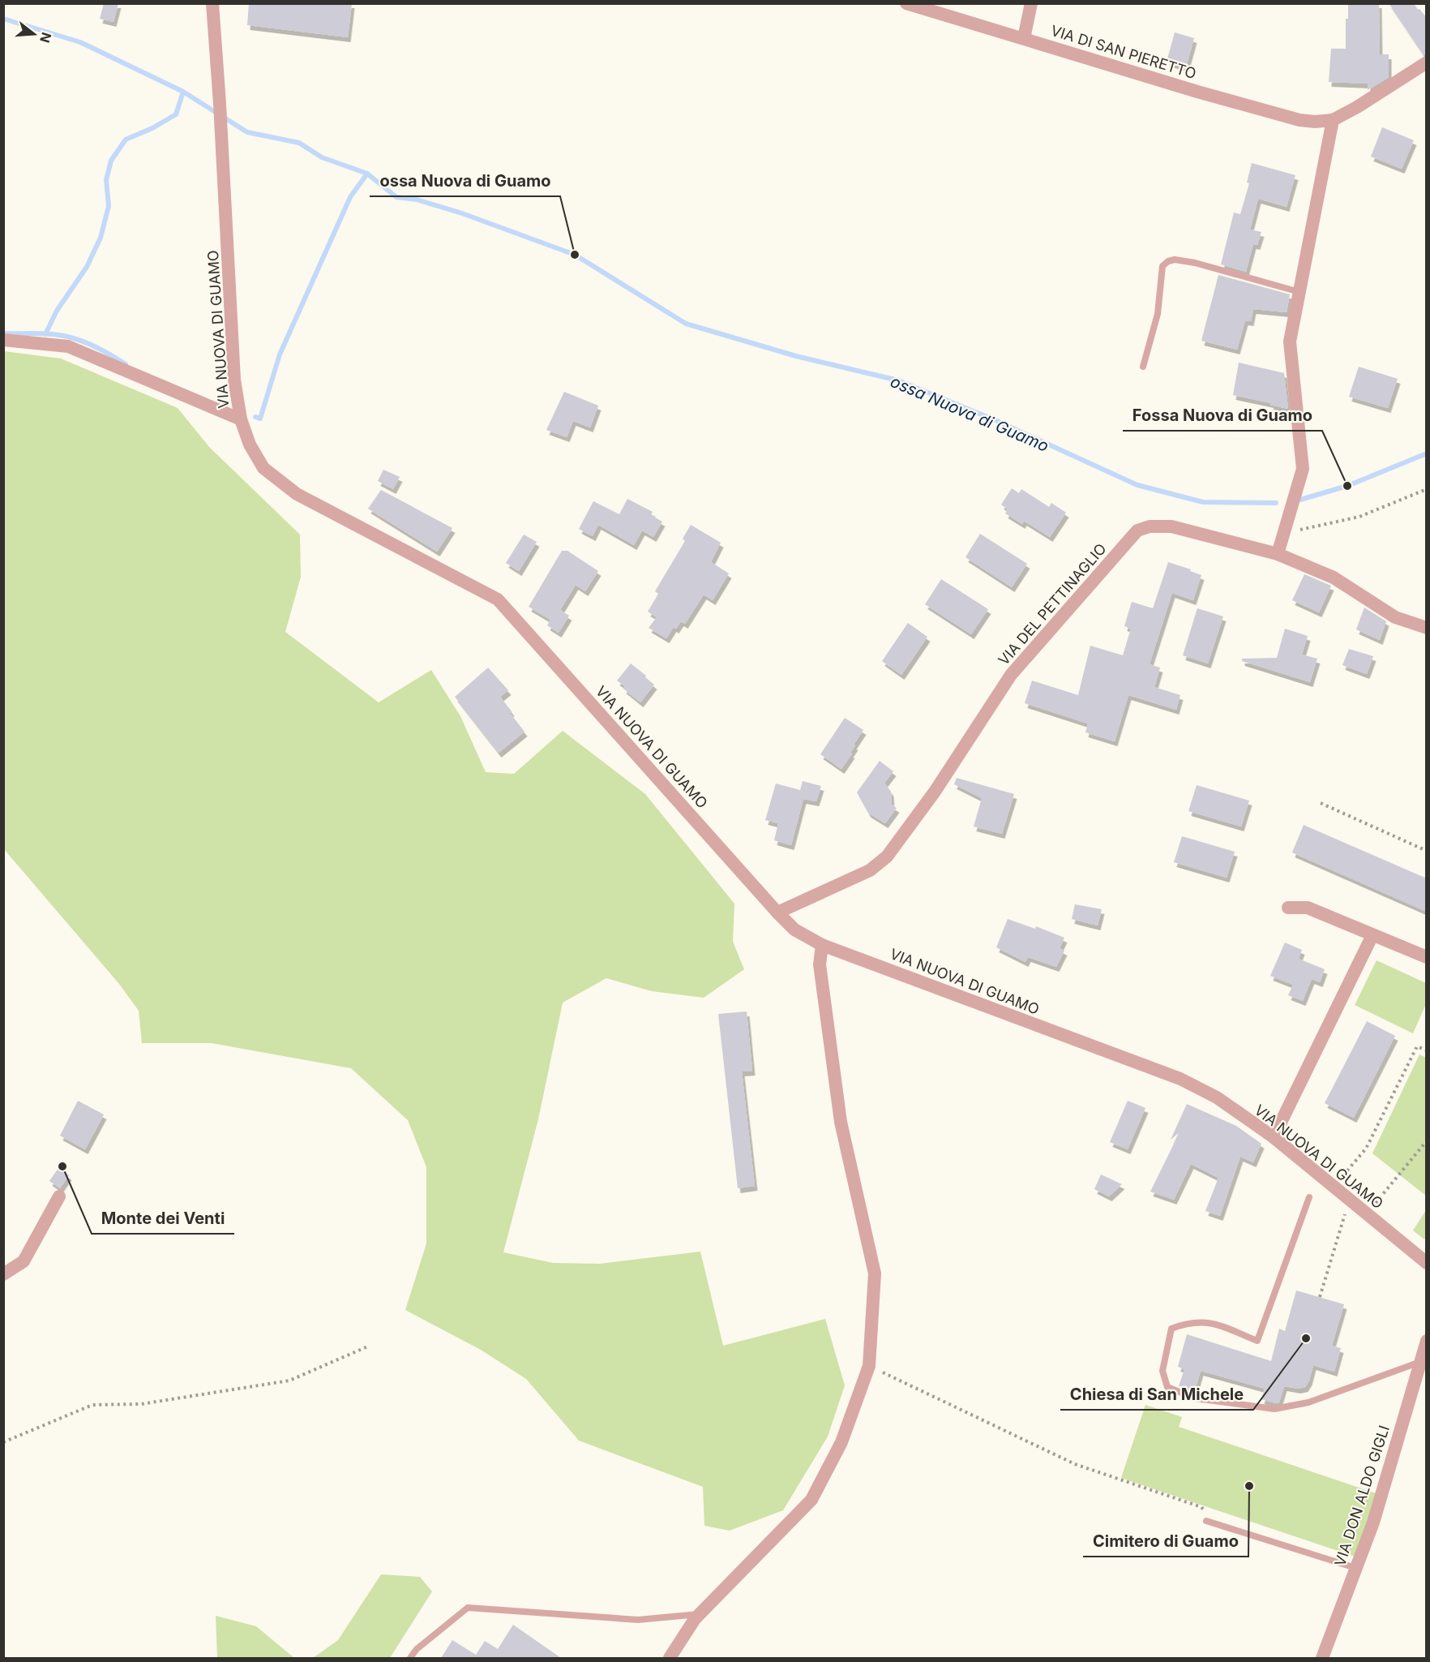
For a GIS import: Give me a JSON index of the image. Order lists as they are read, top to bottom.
{
  "streets": {
    "street": [
      "VIA DI SAN PIERETTO",
      "VIA NUOVA DI GUAMO",
      "VIA DEL PETTINAGLIO",
      "VIA DON ALDO GIGLI"
    ]
  },
  "crossings": [
    ["VIA NUOVA DI GUAMO", "VIA DEL PETTINAGLIO"]
  ],
  "water": ["ossa Nuova di Guamo"],
  "places": [
    "ossa Nuova di Guamo",
    "Fossa Nuova di Guamo",
    "Monte dei Venti",
    "Chiesa di San Michele",
    "Cimitero di Guamo"
  ],
  "north": "right"
}
